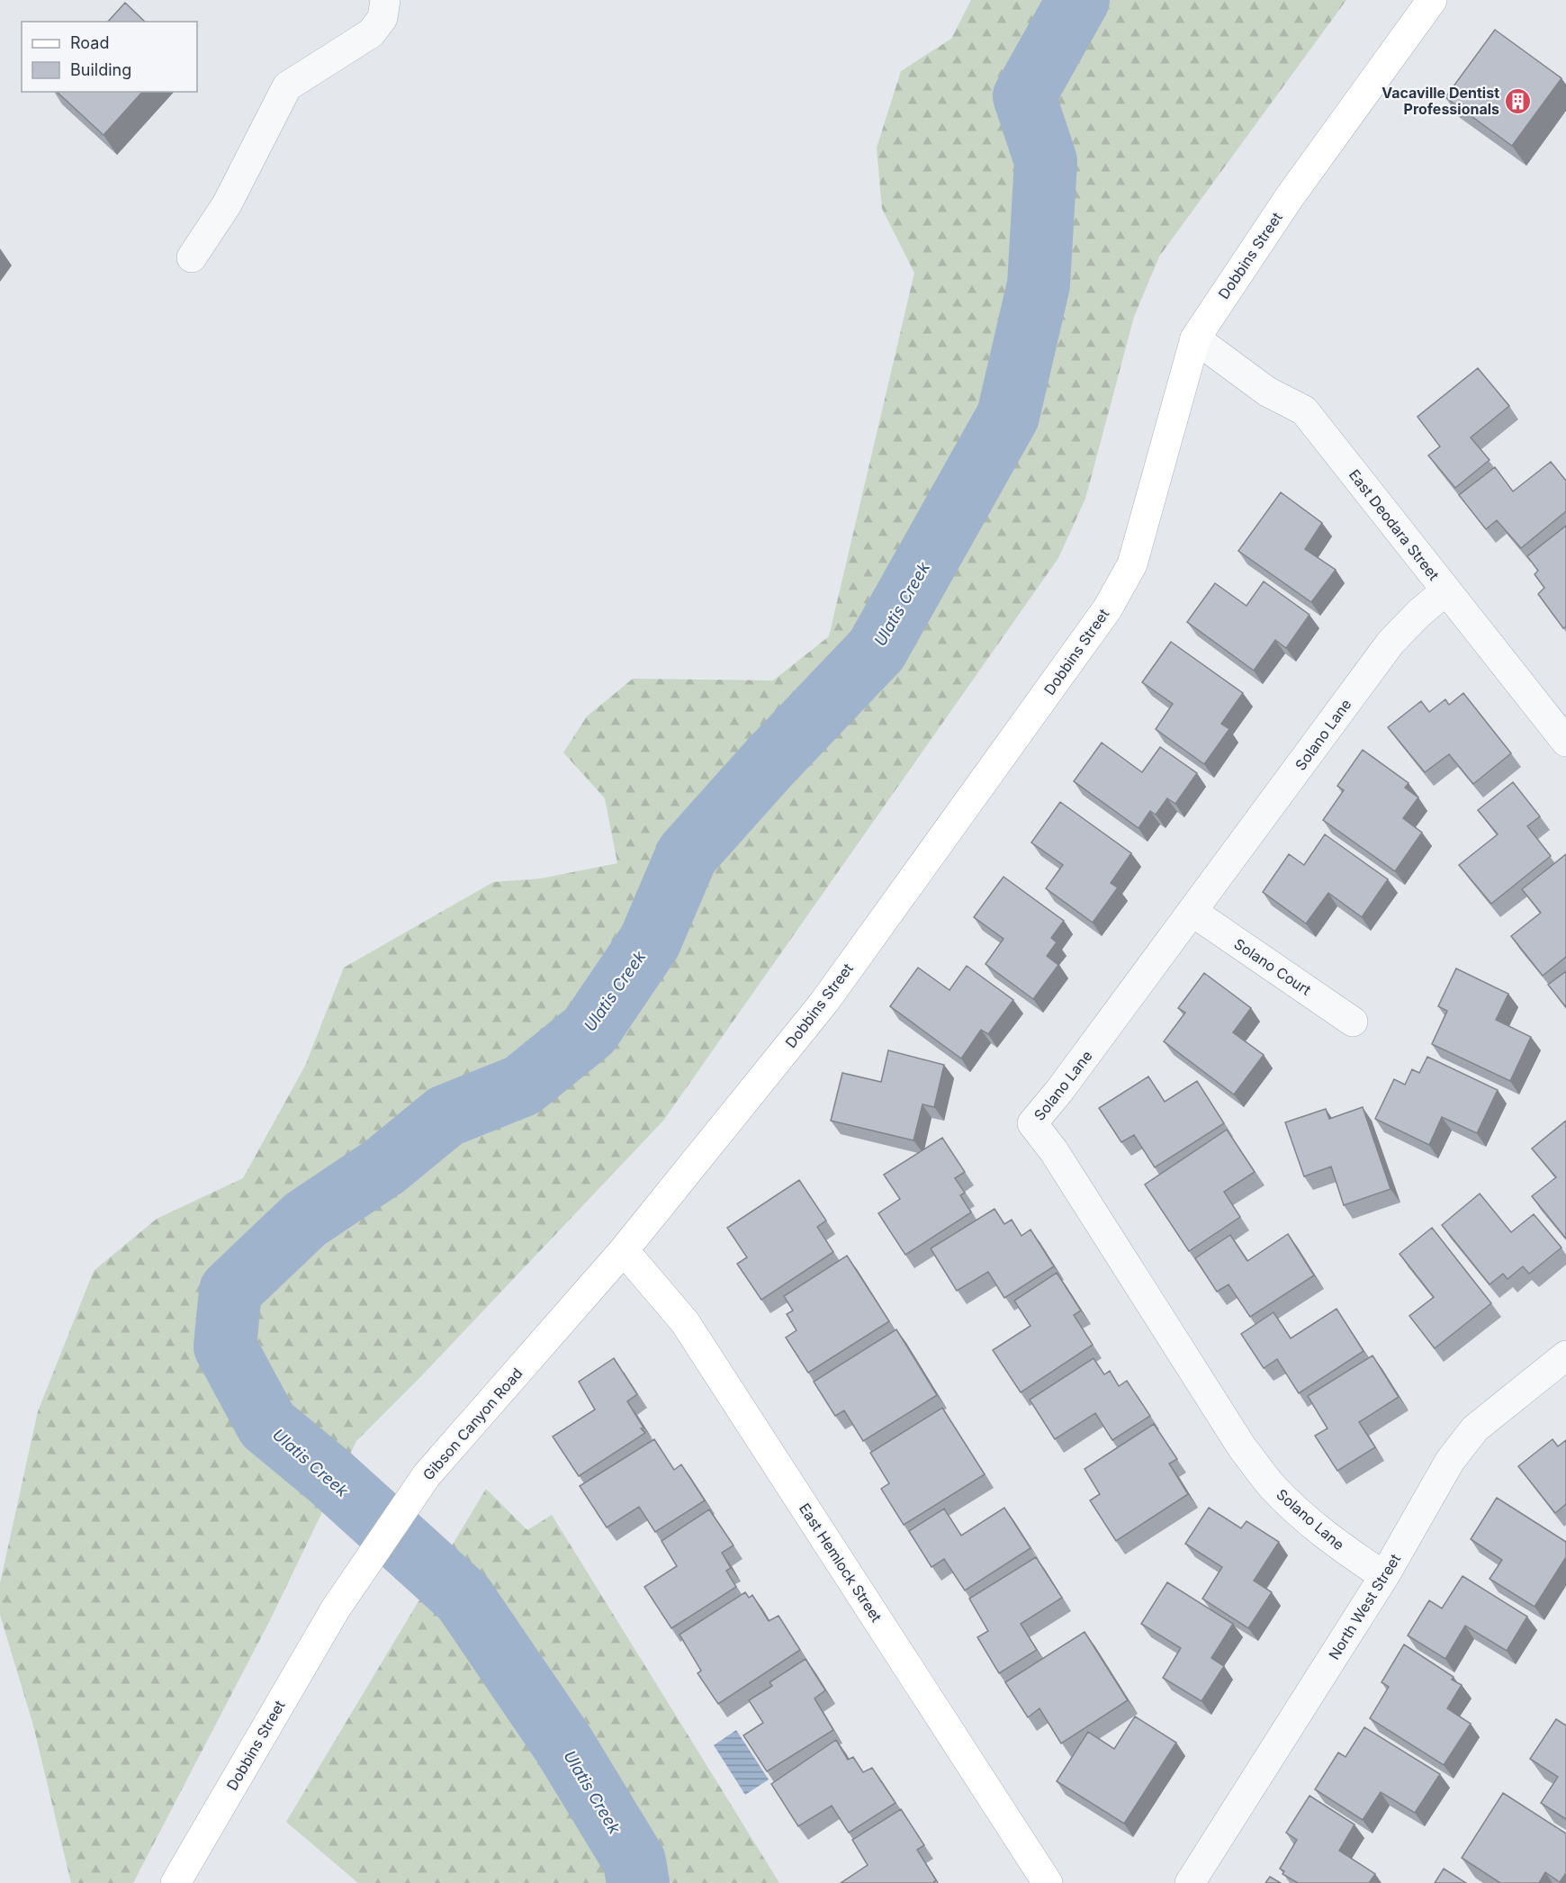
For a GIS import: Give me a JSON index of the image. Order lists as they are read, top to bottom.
{
  "streets": {
    "main road": ["Dobbins Street", "Gibson Canyon Road", "East Hemlock Street"],
    "street": [
      "East Deodara Street",
      "Solano Lane",
      "Solano Court",
      "North West Street"
    ]
  },
  "crossings": [
    ["Dobbins Street", "East Deodara Street"],
    ["Dobbins Street", "Gibson Canyon Road"],
    ["Dobbins Street", "East Hemlock Street"],
    ["East Deodara Street", "Solano Lane"],
    ["Solano Lane", "Solano Court"],
    ["Solano Lane", "North West Street"],
    ["Gibson Canyon Road", "East Hemlock Street"]
  ],
  "water": ["Ulatis Creek"],
  "places": {
    "building": ["Vacaville Dentist Professionals"]
  },
  "legend": ["Road", "Building"]
}
